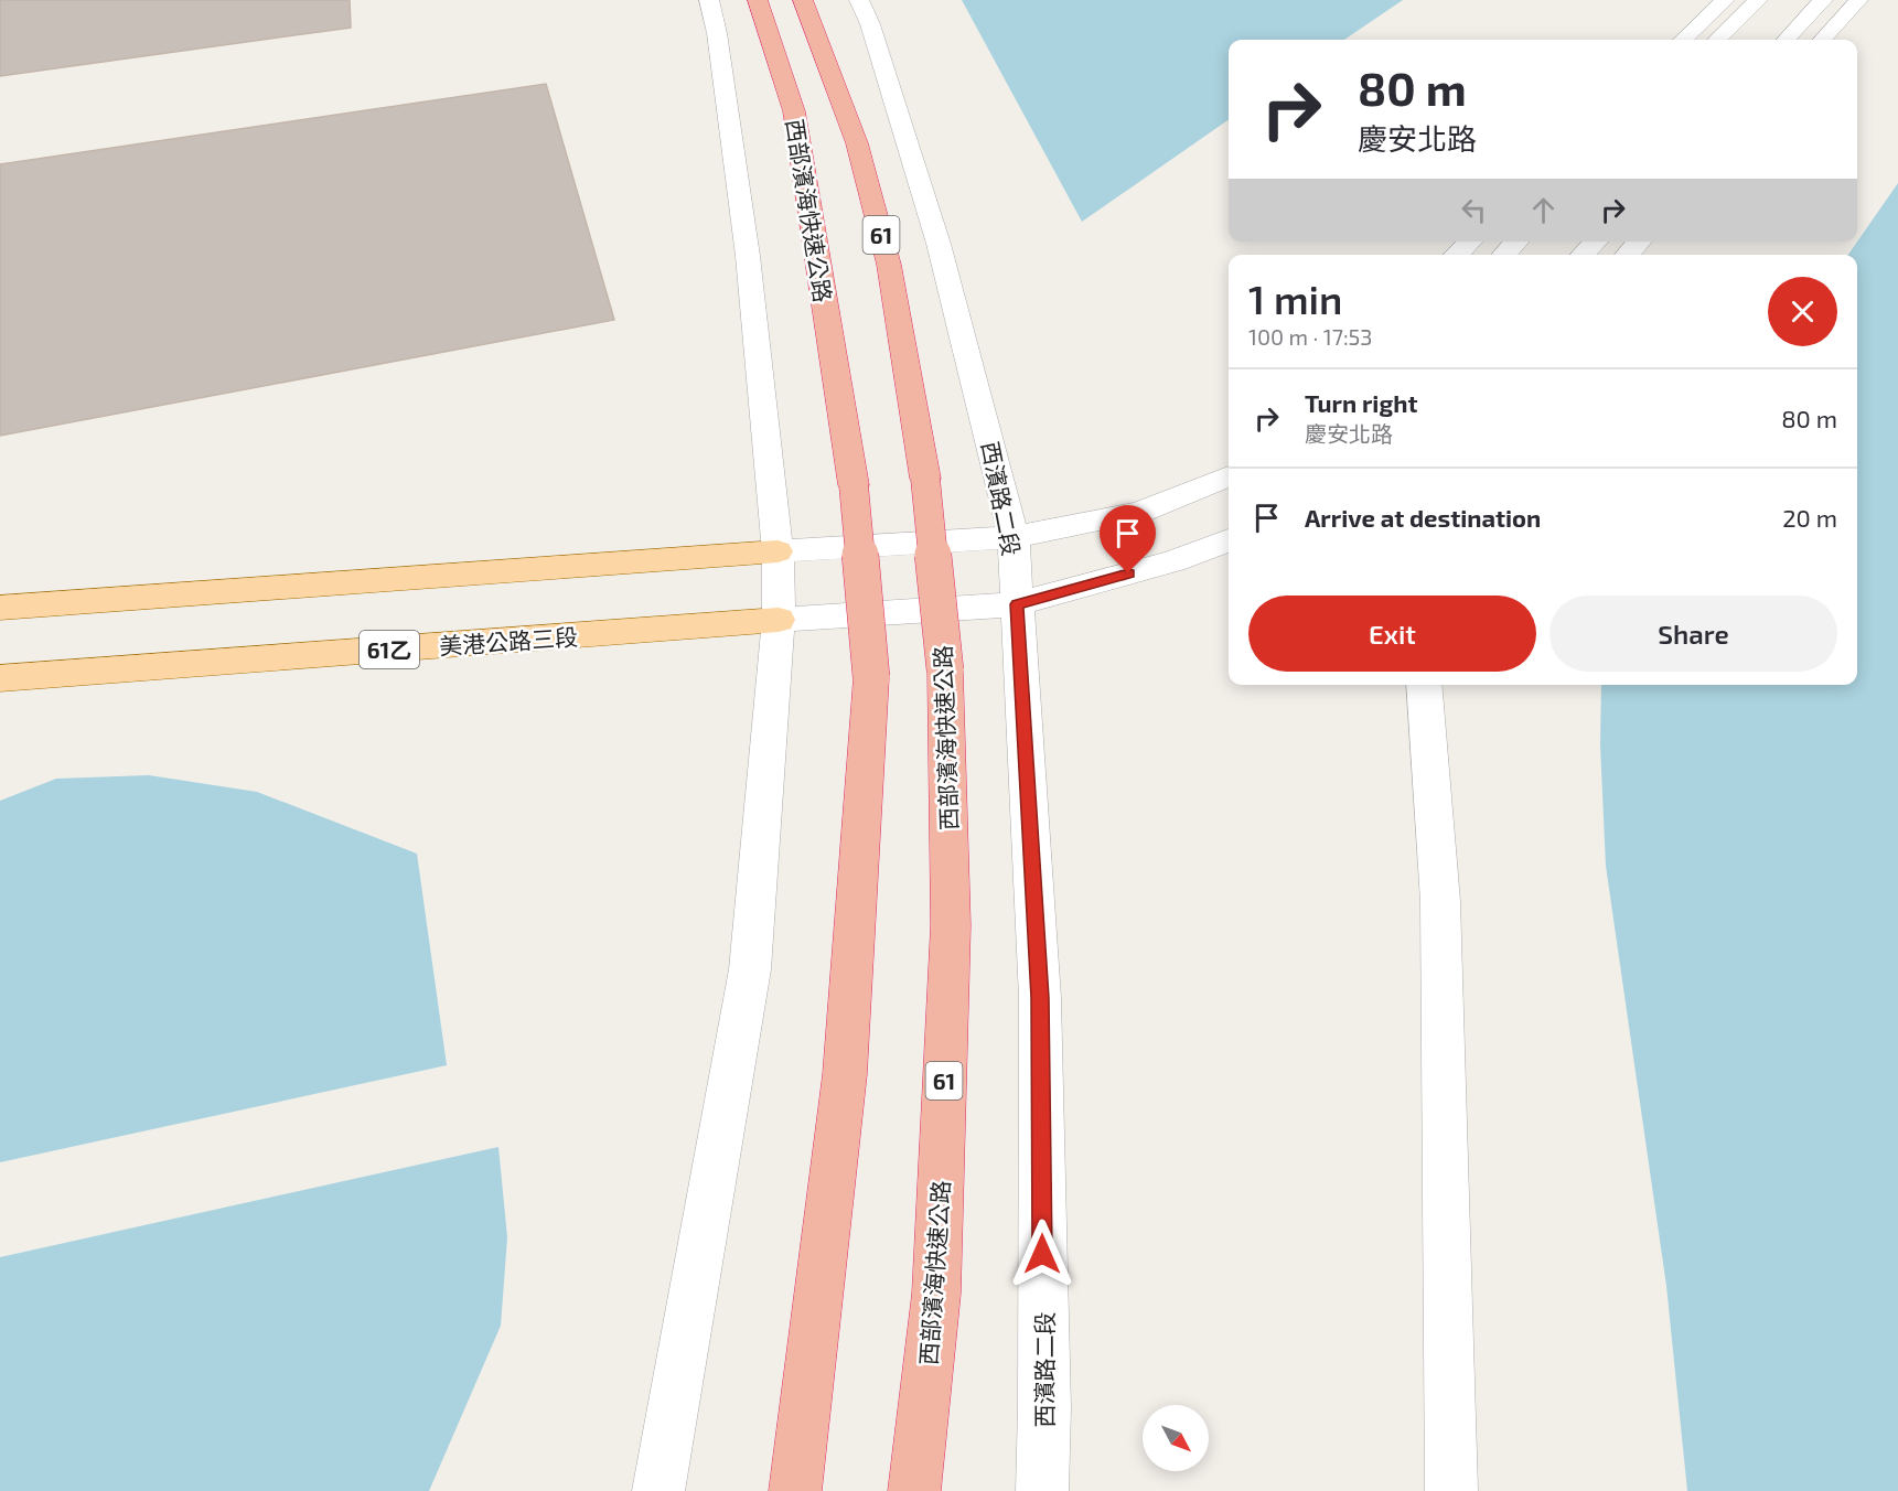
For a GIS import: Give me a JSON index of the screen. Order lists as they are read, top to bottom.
{
  "streets": {
    "highway": ["西部濱海快速公路", "61"],
    "main road": ["美港公路三段", "61乙"],
    "street": ["西濱路二段"]
  },
  "north": "bottom right",
  "page": {
    "turn": ["80 m", "慶安北路"],
    "heading": ["1 min", "100 m · 17:53"],
    "list": [
      {
        "name": "Turn right",
        "note": "慶安北路",
        "value": "80 m"
      },
      {
        "name": "Arrive at destination",
        "value": "20 m"
      }
    ],
    "buttons": ["Exit", "Share"]
  }
}
